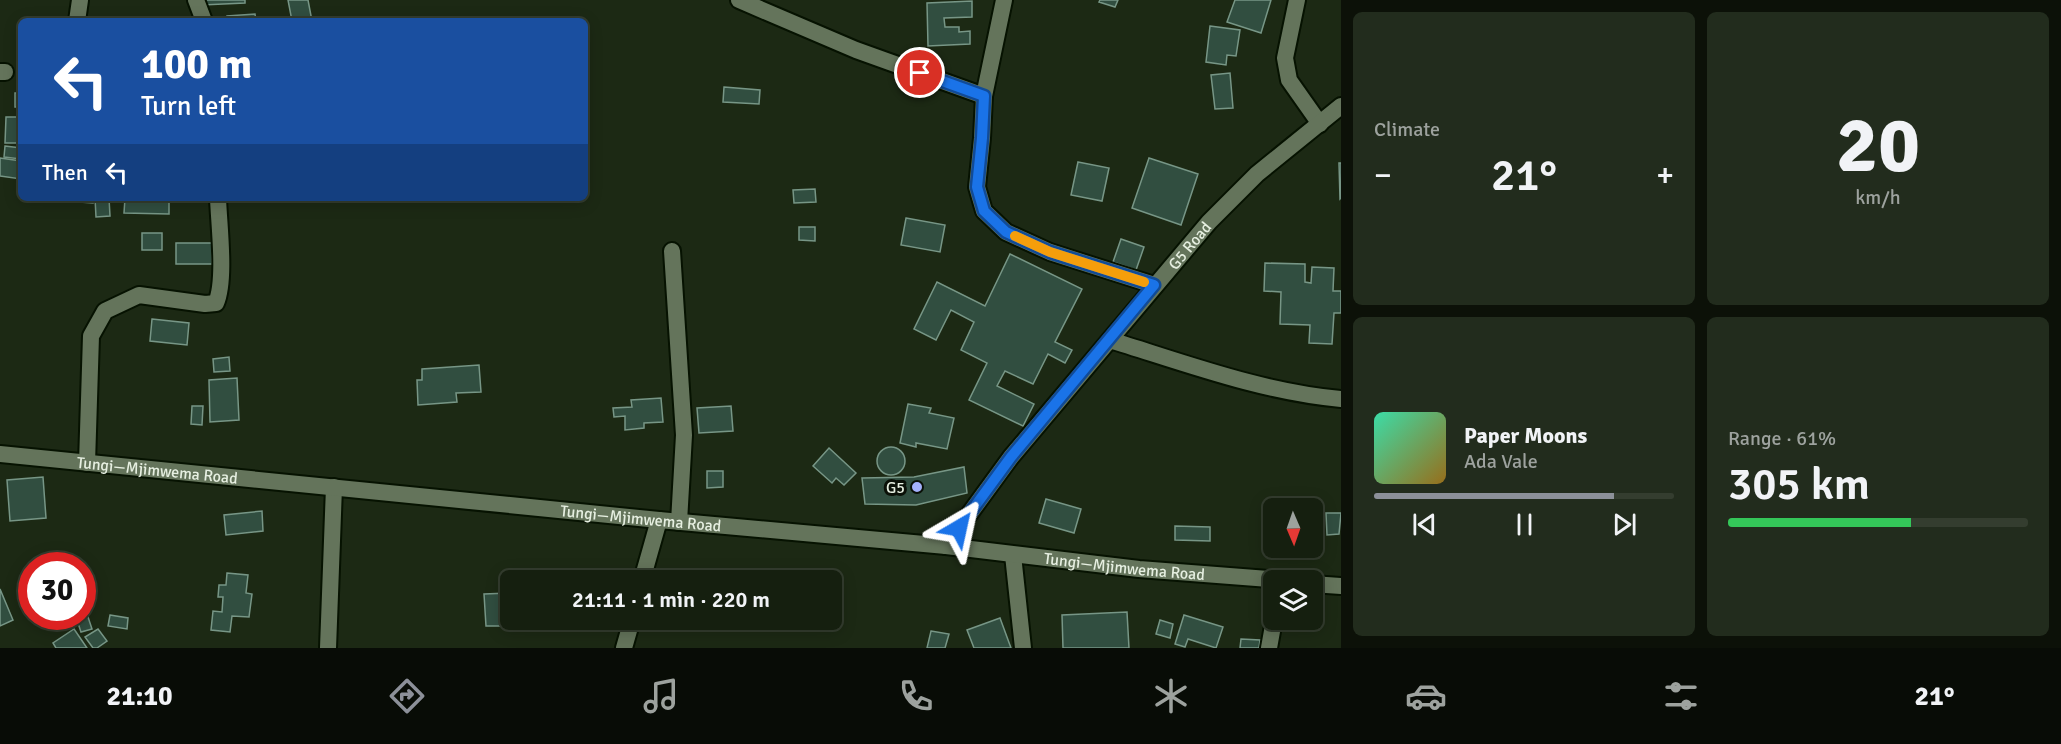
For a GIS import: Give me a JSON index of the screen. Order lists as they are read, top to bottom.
{
  "streets": {
    "street": ["G5 Road", "Tungi—Mjimwema Road"]
  },
  "crossings": [
    ["G5 Road", "Tungi—Mjimwema Road"]
  ],
  "places": ["G5"],
  "north": "bottom",
  "page": {
    "tile": [
      "Climate",
      ["20", "km/h"],
      ["Range · 61%", "305 km"]
    ],
    "turn": ["100 m", "Turn left"],
    "then": "Then",
    "heat": ["−", "21°", "+"],
    "song": ["Paper Moons", "Ada Vale"],
    "limit": "30",
    "trip": "21:11 · 1 min · 220 m",
    "tabs": ["21:10", "21°"]
  }
}
